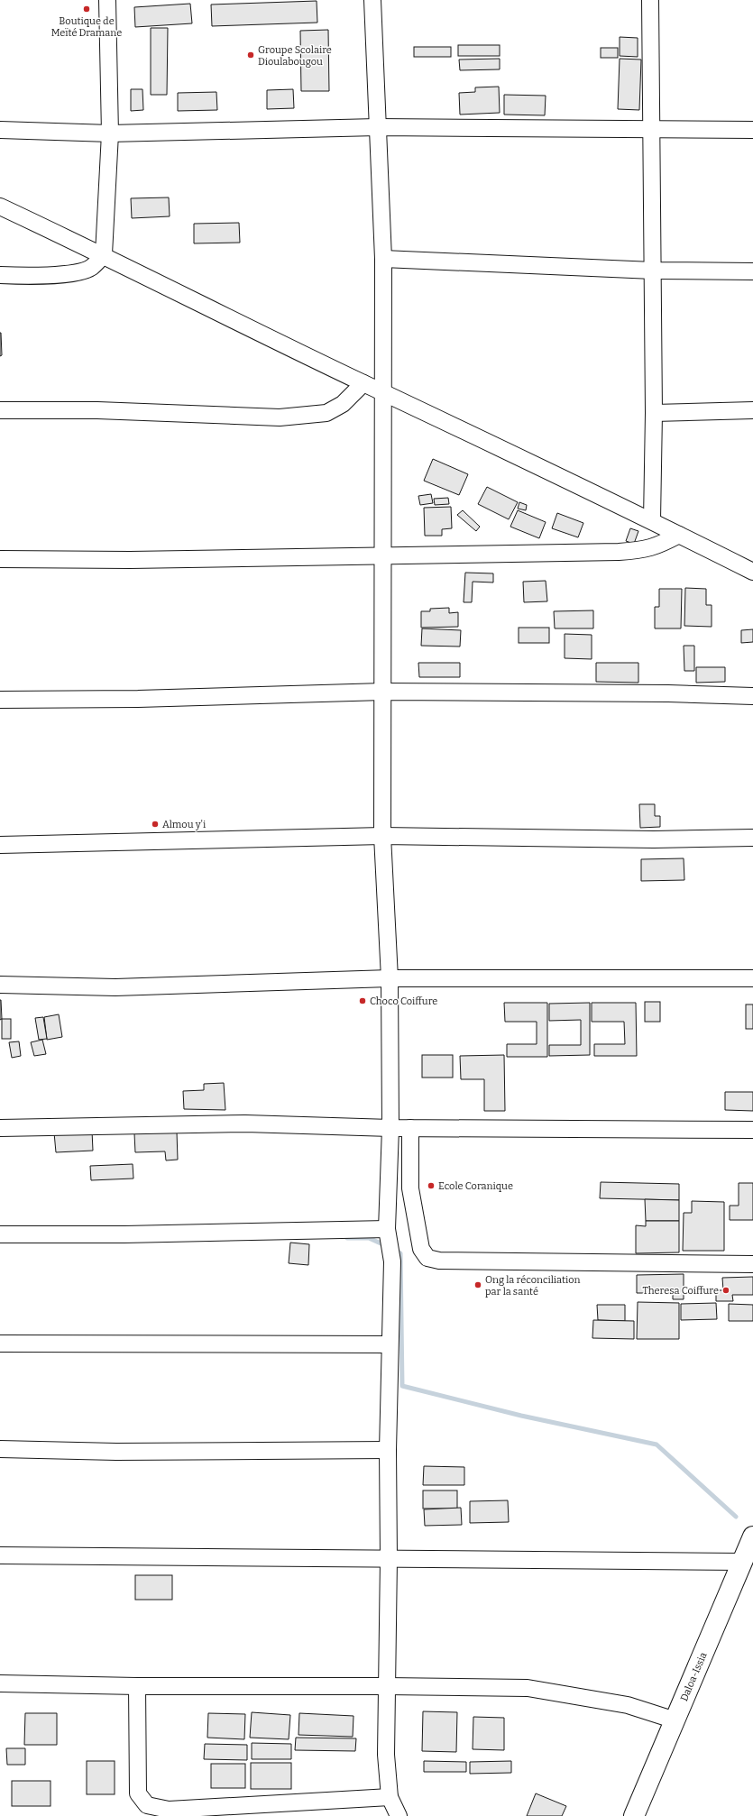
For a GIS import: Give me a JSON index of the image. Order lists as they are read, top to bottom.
{
  "streets": {
    "main road": ["Daloa-Issia"]
  },
  "places": [
    "Boutique de Meïté Dramane",
    "Groupe Scolaire Dioulabougou",
    "Almou y'i",
    "Choco Coiffure",
    "Ecole Coranique",
    "Ong la réconciliation par la santé",
    "Theresa Coiffure"
  ]
}
